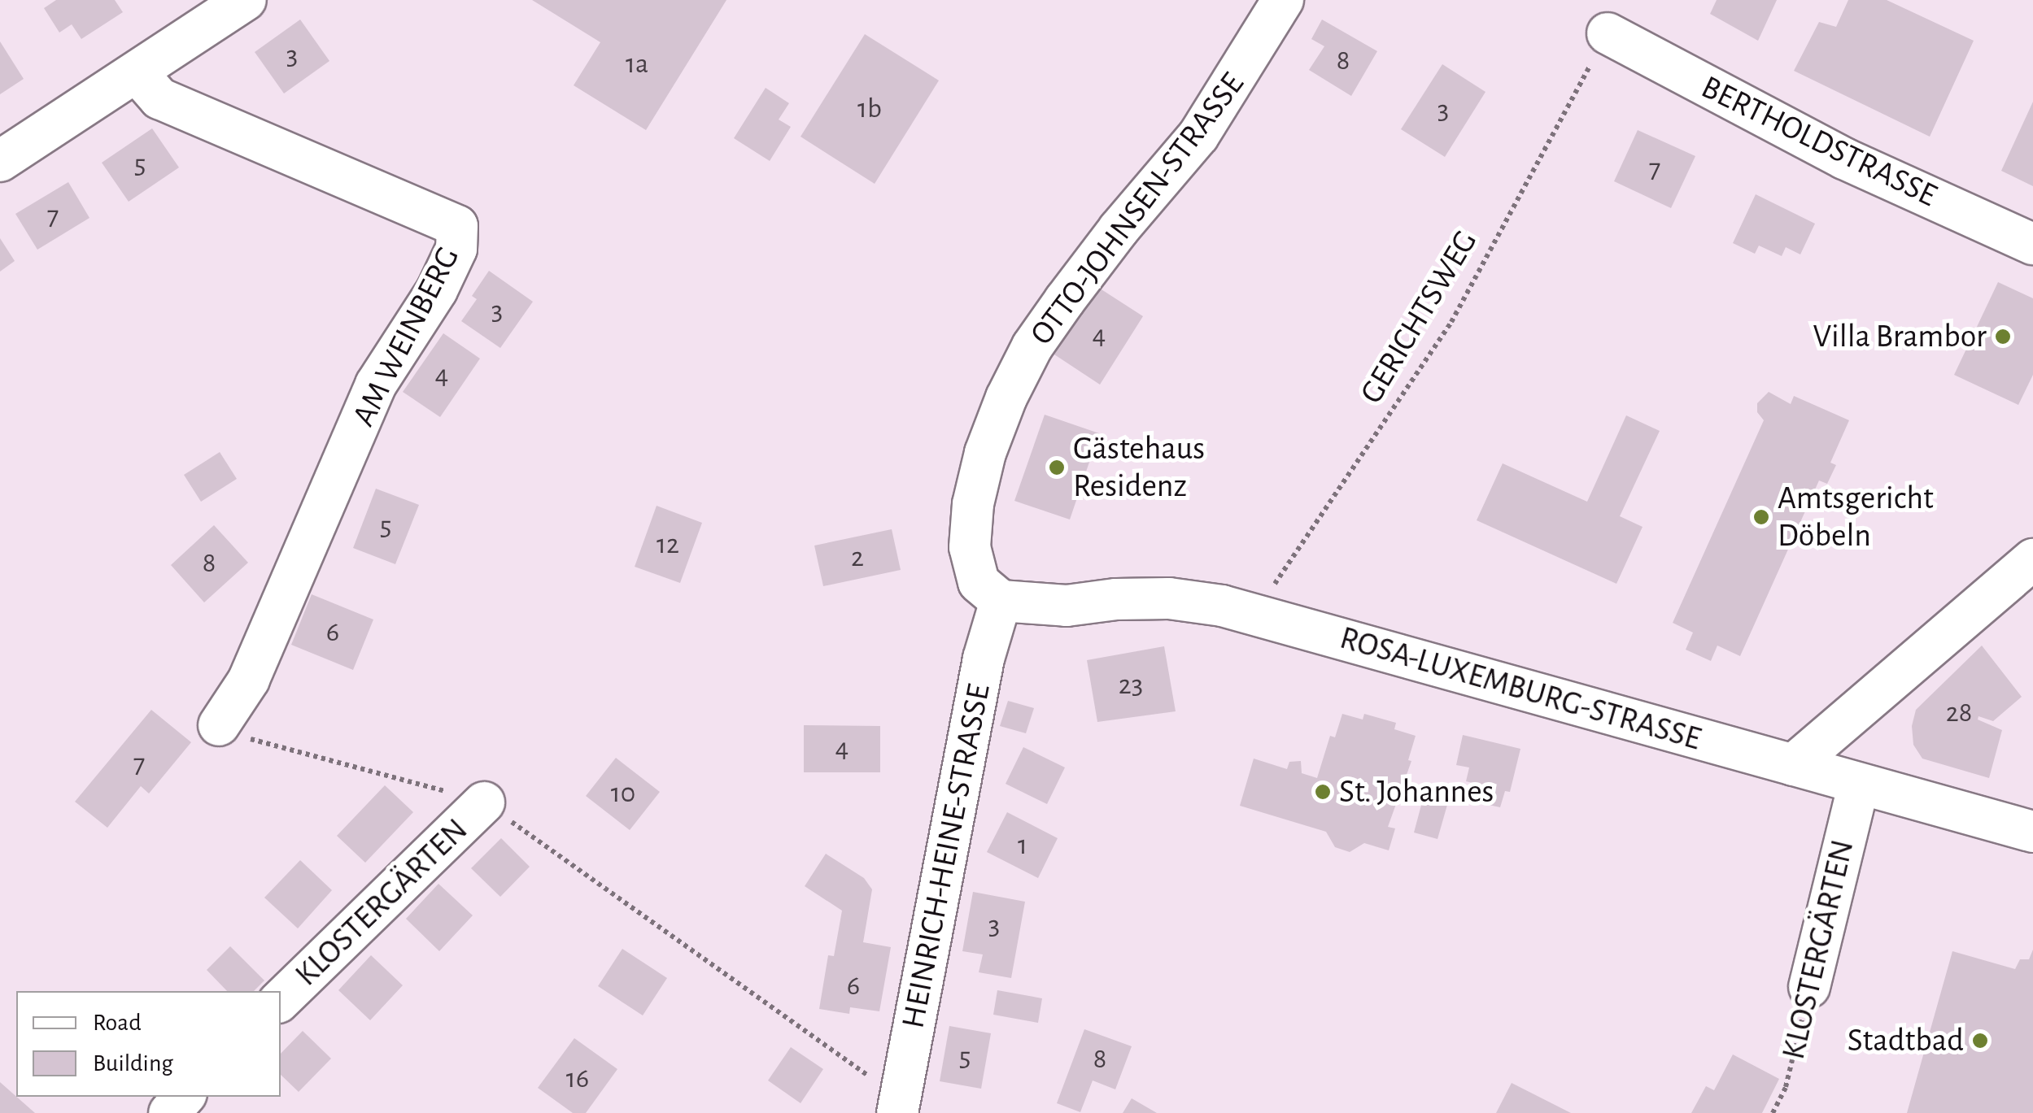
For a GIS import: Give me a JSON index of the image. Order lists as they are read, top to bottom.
{
  "streets": {
    "street": [
      "BERTHOLDSTRASSE",
      "OTTO-JOHNSEN-STRASSE",
      "AM WEINBERG",
      "ROSA-LUXEMBURG-STRASSE",
      "HEINRICH-HEINE-STRASSE",
      "KLOSTERGÄRTEN"
    ],
    "path": ["GERICHTSWEG"]
  },
  "crossings": [
    ["BERTHOLDSTRASSE", "GERICHTSWEG"],
    ["OTTO-JOHNSEN-STRASSE", "ROSA-LUXEMBURG-STRASSE"],
    ["OTTO-JOHNSEN-STRASSE", "HEINRICH-HEINE-STRASSE"],
    ["GERICHTSWEG", "ROSA-LUXEMBURG-STRASSE"],
    ["ROSA-LUXEMBURG-STRASSE", "HEINRICH-HEINE-STRASSE"],
    ["ROSA-LUXEMBURG-STRASSE", "KLOSTERGÄRTEN"]
  ],
  "places": [
    "Villa Brambor",
    "Gästehaus Residenz",
    "Amtsgericht Döbeln",
    "St. Johannes",
    "Stadtbad"
  ],
  "house_numbers": [
    "3",
    "8",
    "1a",
    "1b",
    "3",
    "5",
    "7",
    "7",
    "3",
    "4",
    "4",
    "5",
    "12",
    "2",
    "8",
    "6",
    "23",
    "28",
    "4",
    "7",
    "10",
    "1",
    "3",
    "6",
    "5",
    "8",
    "16"
  ],
  "legend": ["Road", "Building"]
}
